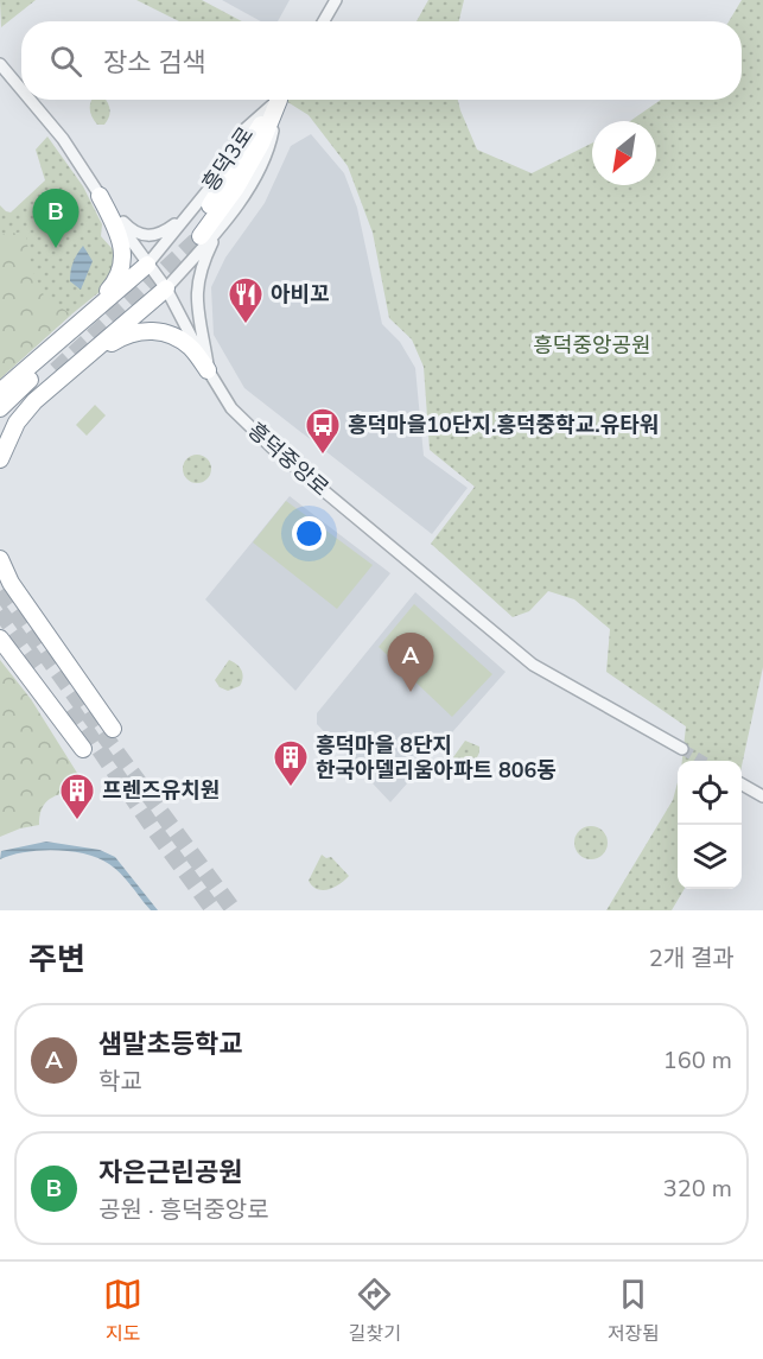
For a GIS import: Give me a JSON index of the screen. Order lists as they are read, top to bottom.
{
  "streets": {
    "street": ["흥덕3로", "흥덕중앙로"]
  },
  "crossings": [
    ["흥덕3로", "흥덕중앙로"]
  ],
  "parks": ["흥덕중앙공원"],
  "places": {
    "restaurant": ["아비꼬"],
    "bus stop": ["흥덕마을10단지.흥덕중학교.유타워"],
    "building": ["흥덕마을 8단지 한국아델리움아파트 806동", "프렌즈유치원"]
  },
  "north": "bottom left",
  "page": {
    "search": "장소 검색",
    "pins": ["B", "A"],
    "heading": ["주변", "2개 결과"],
    "list": [
      {
        "mark": "A",
        "name": "샘말초등학교",
        "note": "학교",
        "value": "160 m"
      },
      {
        "mark": "B",
        "name": "자은근린공원",
        "note": "공원 · 흥덕중앙로",
        "value": "320 m"
      }
    ],
    "nav": ["지도", "길찾기", "저장됨"]
  }
}
